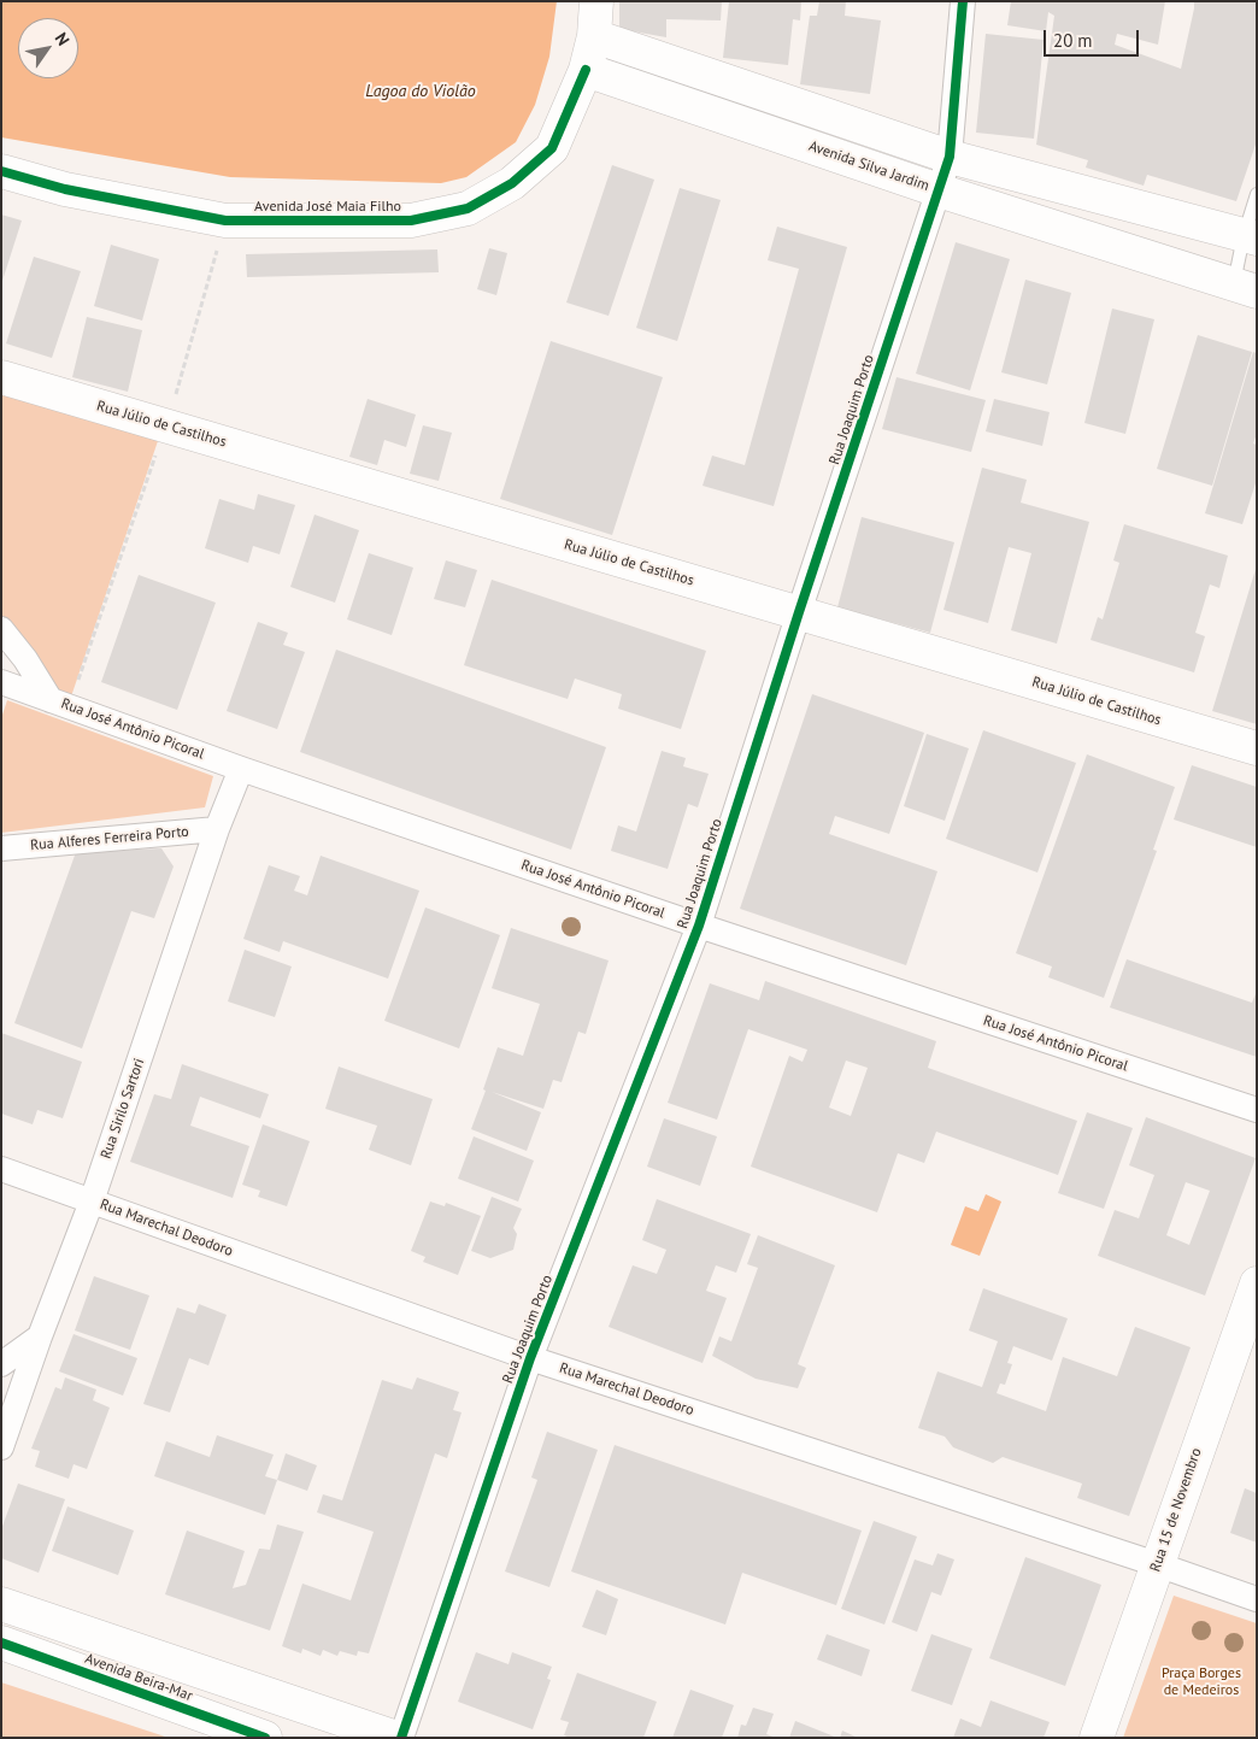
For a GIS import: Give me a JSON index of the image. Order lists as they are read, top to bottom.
{
  "streets": {
    "street": [
      "Avenida Silva Jardim",
      "Avenida José Maia Filho",
      "Rua Joaquim Porto",
      "Rua Júlio de Castilhos",
      "Rua José Antônio Picoral",
      "Rua Alferes Ferreira Porto",
      "Rua Sirilo Sartori",
      "Rua Marechal Deodoro",
      "Rua 15 de Novembro",
      "Avenida Beira-Mar"
    ]
  },
  "crossings": [
    ["Avenida Silva Jardim", "Avenida José Maia Filho"],
    ["Avenida Silva Jardim", "Rua Joaquim Porto"],
    ["Rua Joaquim Porto", "Rua Júlio de Castilhos"],
    ["Rua Joaquim Porto", "Rua José Antônio Picoral"],
    ["Rua Joaquim Porto", "Rua Marechal Deodoro"],
    ["Rua José Antônio Picoral", "Rua Sirilo Sartori"],
    ["Rua Alferes Ferreira Porto", "Rua Sirilo Sartori"],
    ["Rua Sirilo Sartori", "Rua Marechal Deodoro"],
    ["Rua Marechal Deodoro", "Rua 15 de Novembro"]
  ],
  "water": ["Lagoa do Violão"],
  "parks": ["Praça Borges de Medeiros"],
  "scale_bar": "20 m",
  "north": "top right"
}
